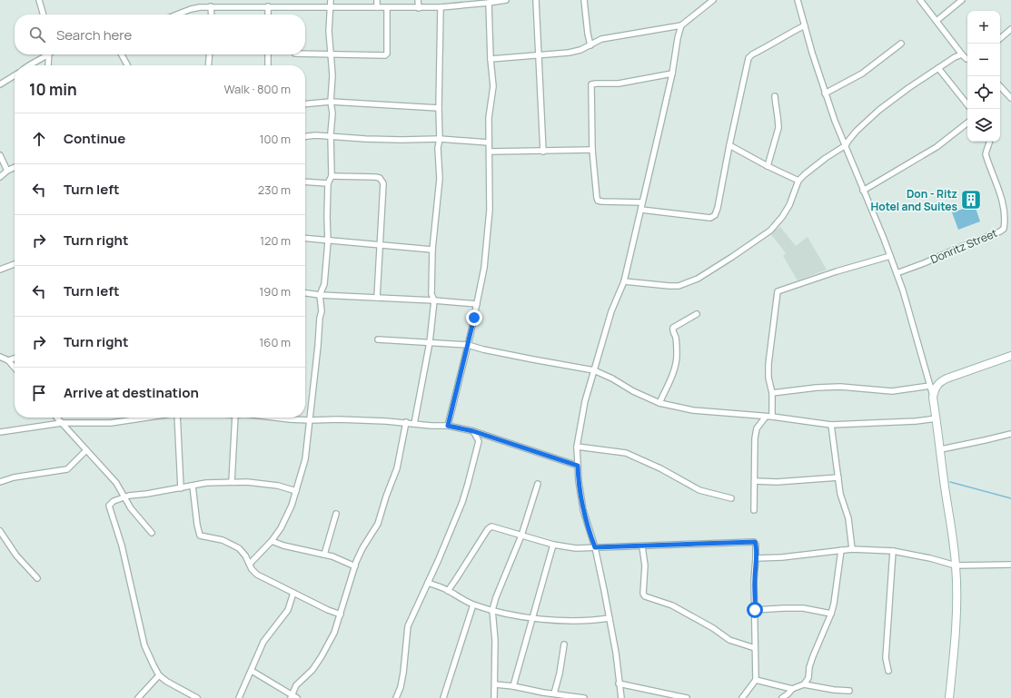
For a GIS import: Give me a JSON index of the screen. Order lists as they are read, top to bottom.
{
  "streets": {
    "street": ["Donritz Street"]
  },
  "places": {
    "building": ["Don - Ritz Hotel and Suites"]
  },
  "page": {
    "map_buttons": ["+", "−"],
    "search": "Search here",
    "heading": ["10 min", "Walk · 800 m"],
    "list": [
      ["Continue", "100 m"],
      ["Turn left", "230 m"],
      ["Turn right", "120 m"],
      ["Turn left", "190 m"],
      ["Turn right", "160 m"],
      "Arrive at destination"
    ]
  }
}
